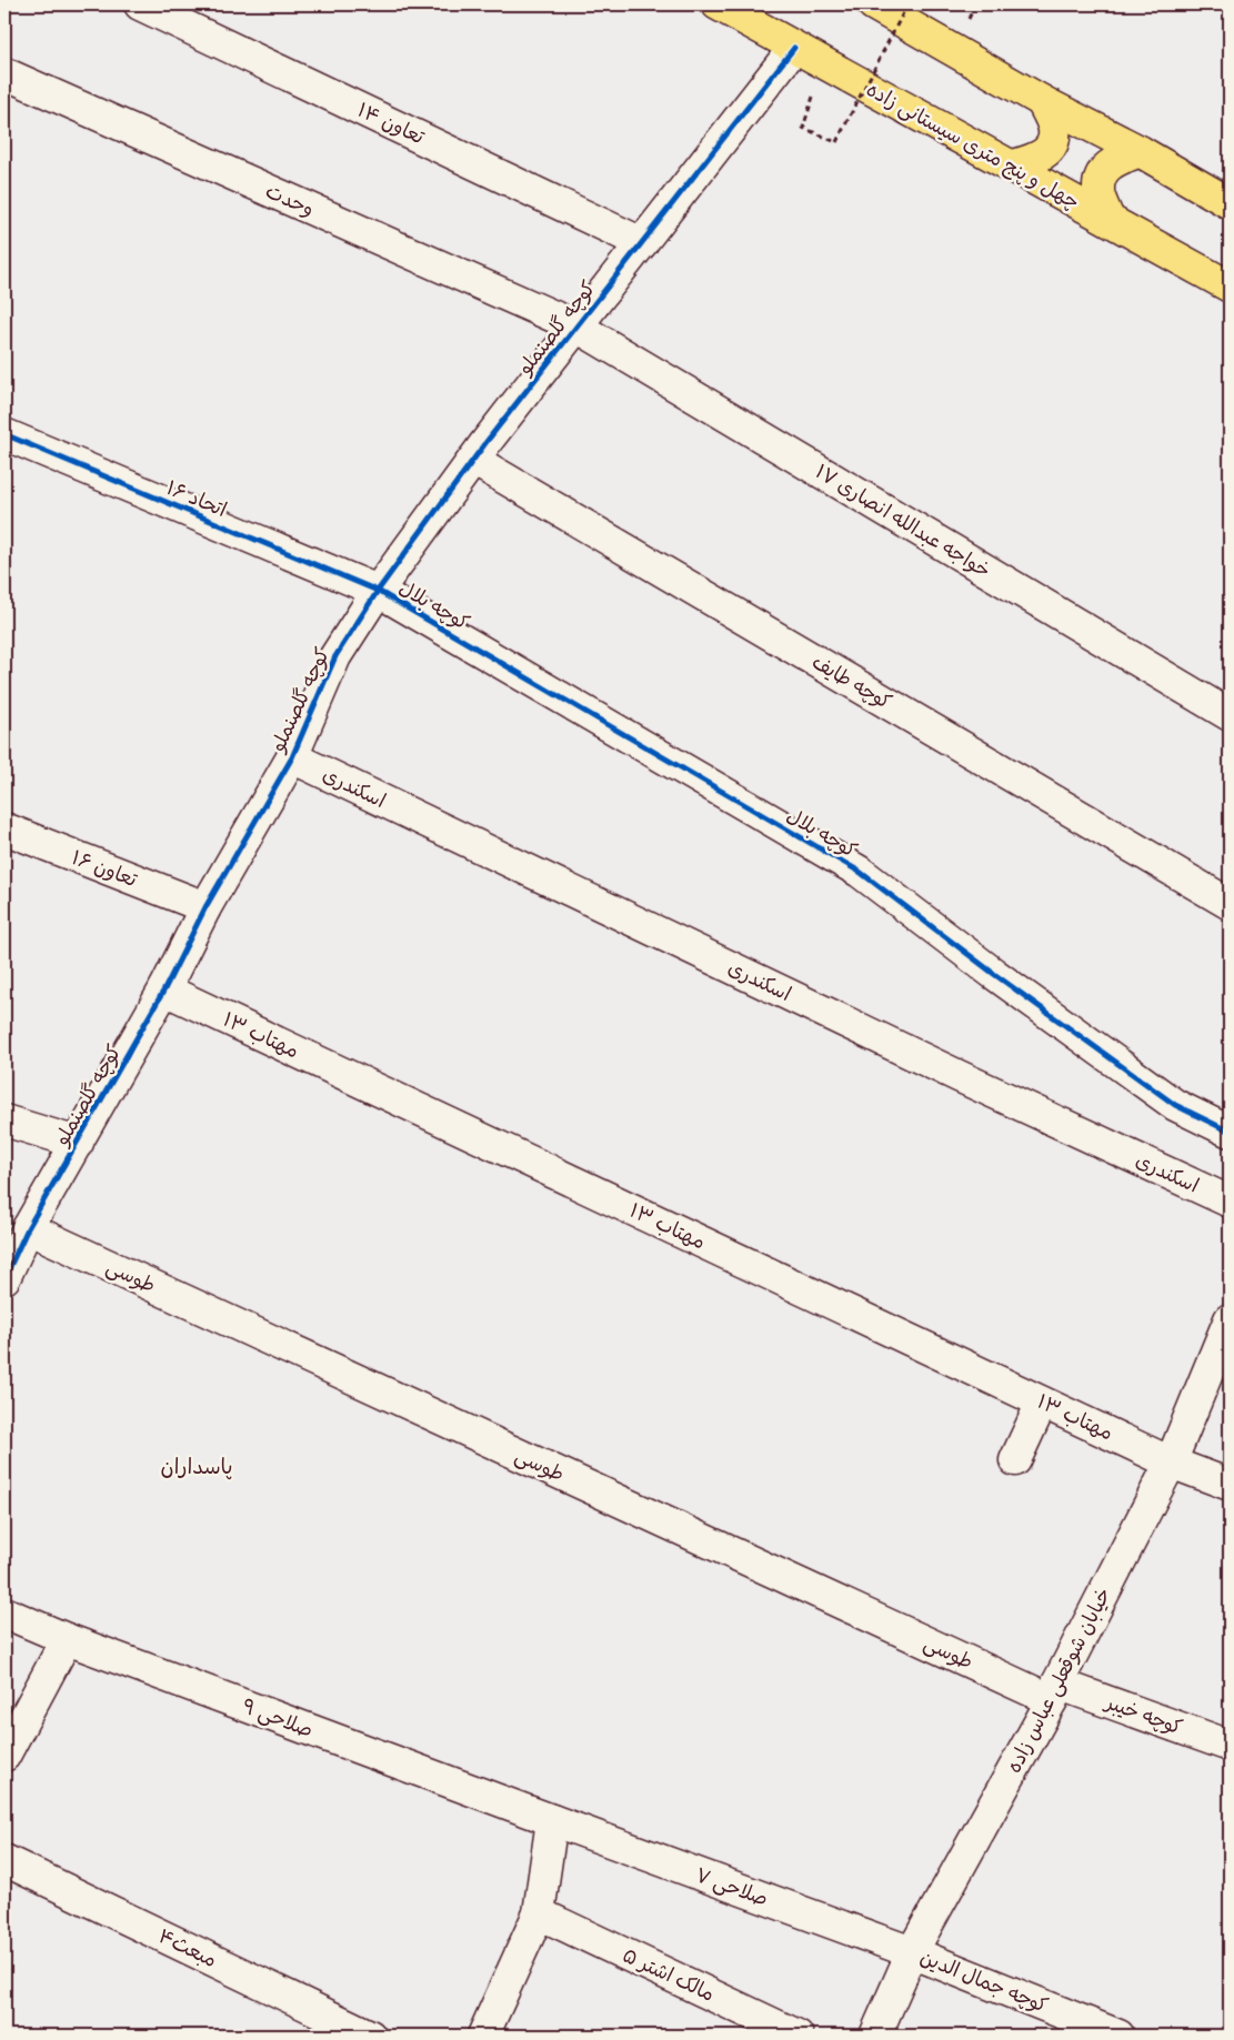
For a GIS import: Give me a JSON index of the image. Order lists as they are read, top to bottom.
{
  "streets": {
    "highway": ["چهل و پنج متری سیستانی زاده"],
    "street": [
      "تعاون ۱۴",
      "وحدت",
      "کوچه گلصنملو",
      "اتحاد ۱۶",
      "خواجه عبدالله انصاری ۱۷",
      "کوچه بلال",
      "کوچه طایف",
      "اسکندری",
      "تعاون ۱۶",
      "مهتاب ۱۳",
      "طوسی",
      "خیابان شوقعلی عباس زاده",
      "کوچه خیبر",
      "صلاحی ۹",
      "صلاحی ۷",
      "مبعث۴",
      "مالک اشتر ۵",
      "کوچه جمال الدین"
    ]
  },
  "crossings": [
    ["تعاون ۱۴", "کوچه گلصنملو"],
    ["چهل و پنج متری سیستانی زاده", "کوچه گلصنملو"],
    ["وحدت", "کوچه گلصنملو"],
    ["وحدت", "خواجه عبدالله انصاری ۱۷"],
    ["کوچه گلصنملو", "اتحاد ۱۶"],
    ["کوچه گلصنملو", "خواجه عبدالله انصاری ۱۷"],
    ["کوچه گلصنملو", "کوچه بلال"],
    ["کوچه گلصنملو", "کوچه طایف"],
    ["کوچه گلصنملو", "اسکندری"],
    ["کوچه گلصنملو", "تعاون ۱۶"],
    ["کوچه گلصنملو", "مهتاب ۱۳"],
    ["کوچه گلصنملو", "طوسی"],
    ["اتحاد ۱۶", "کوچه بلال"],
    ["مهتاب ۱۳", "خیابان شوقعلی عباس زاده"],
    ["طوسی", "خیابان شوقعلی عباس زاده"],
    ["طوسی", "کوچه خیبر"],
    ["خیابان شوقعلی عباس زاده", "کوچه خیبر"],
    ["خیابان شوقعلی عباس زاده", "صلاحی ۷"],
    ["خیابان شوقعلی عباس زاده", "کوچه جمال الدین"],
    ["صلاحی ۹", "صلاحی ۷"],
    ["صلاحی ۷", "کوچه جمال الدین"]
  ],
  "districts": ["پاسداران"]
}
